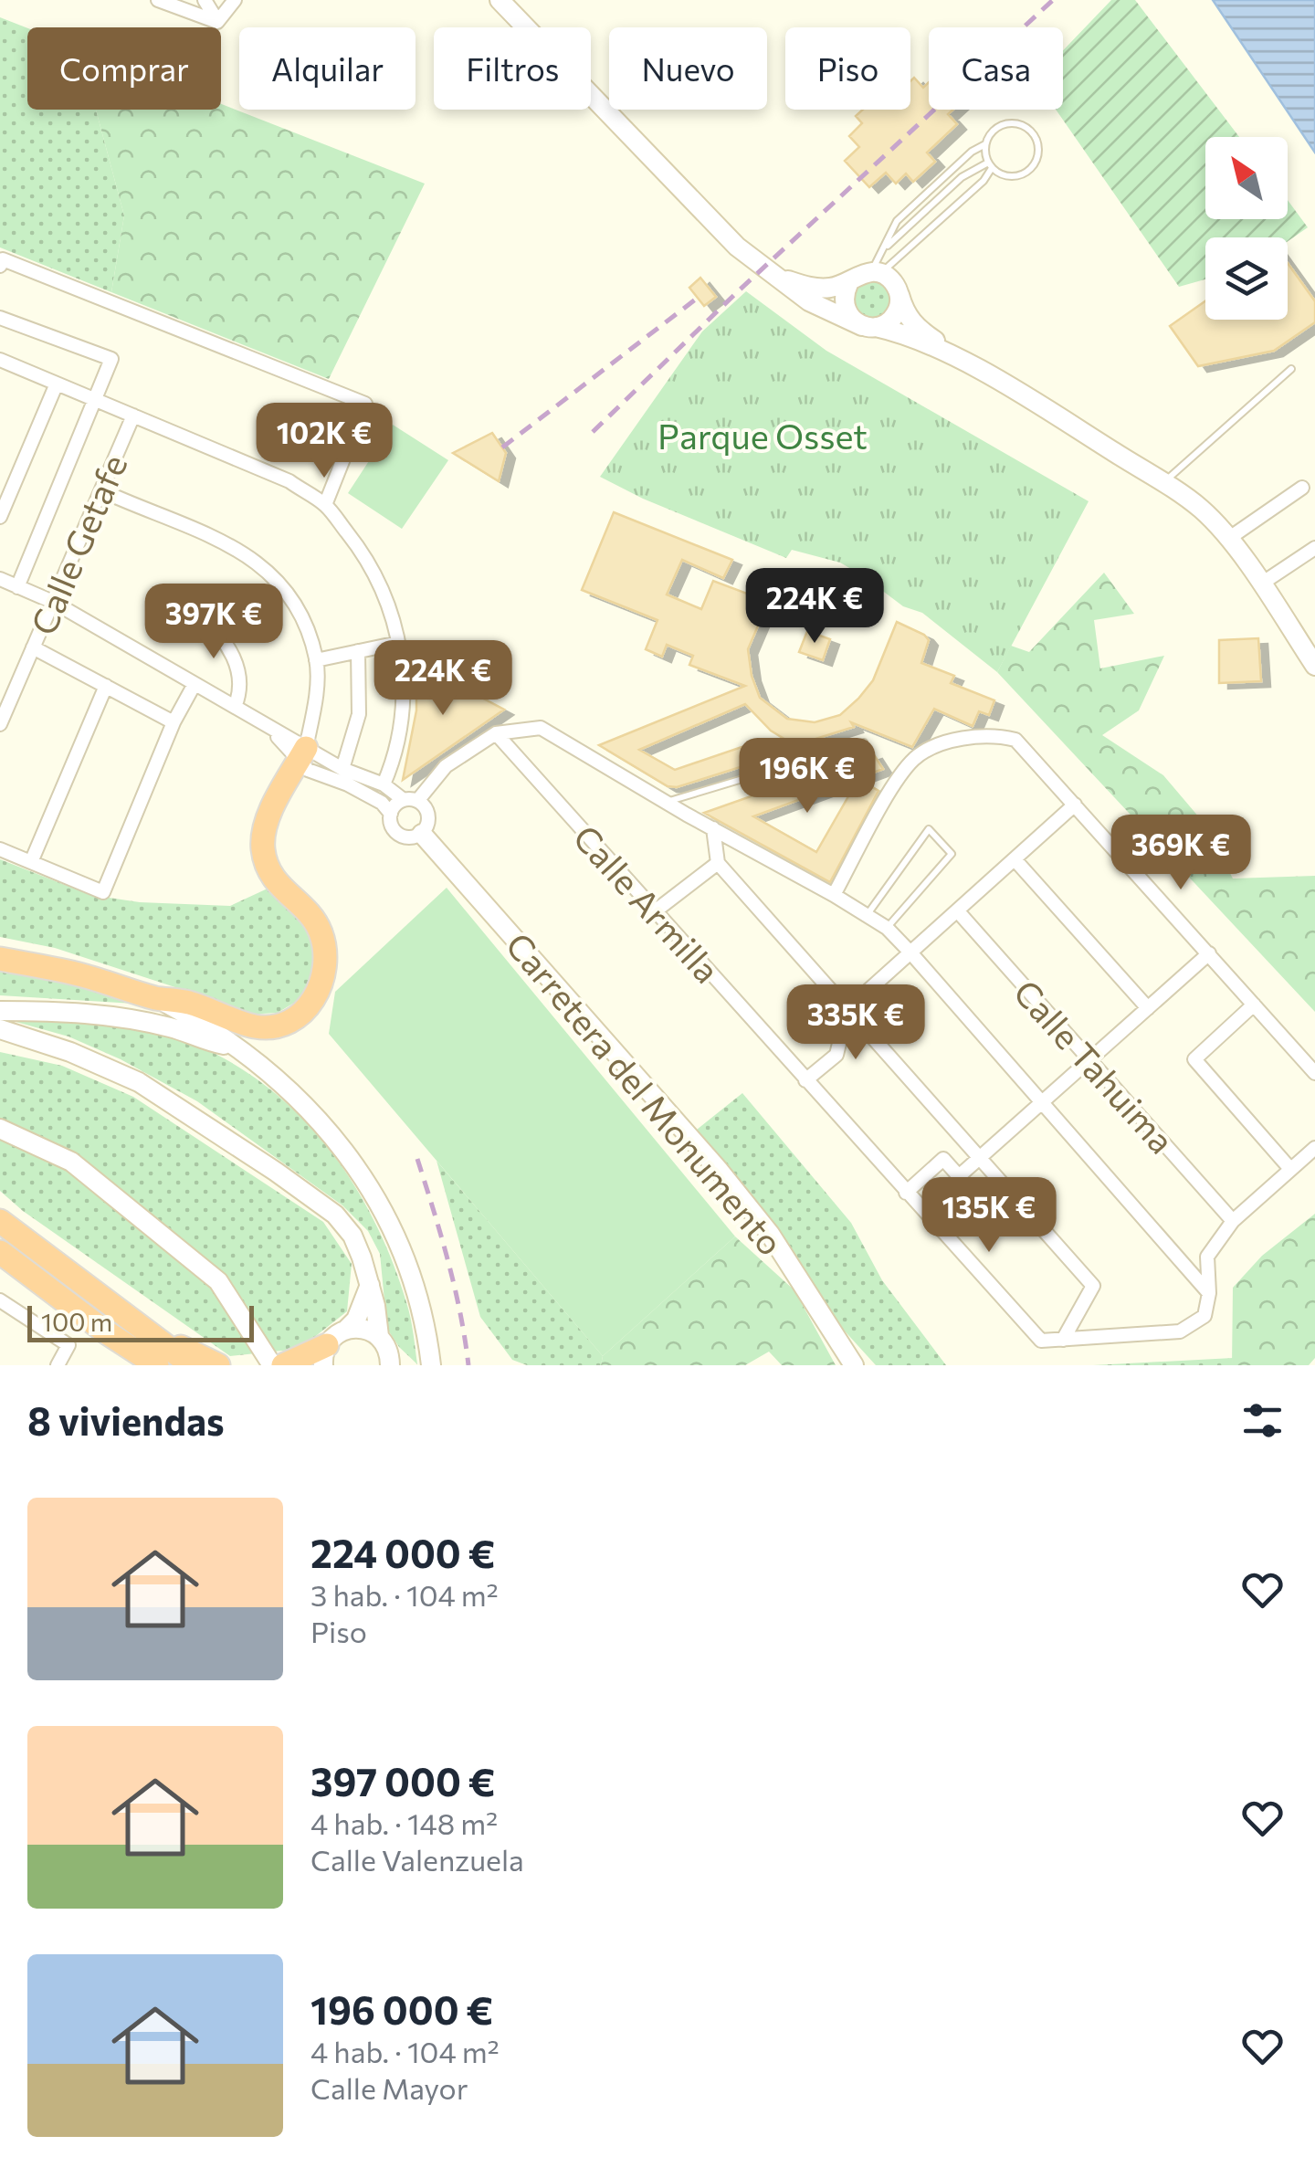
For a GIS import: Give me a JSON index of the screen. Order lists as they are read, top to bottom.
{
  "streets": {
    "main road": ["Carretera del Monumento"],
    "street": ["Calle Getafe", "Calle Armilla", "Calle Tahuima"]
  },
  "parks": ["Parque Osset"],
  "scale_bar": "100 m",
  "north": "top left",
  "page": {
    "chip": [
      "Comprar",
      "Alquilar",
      "Filtros",
      "Nuevo",
      "Piso",
      "Casa"
    ],
    "price": [
      "102K €",
      "224K €",
      "397K €",
      "224K €",
      "196K €",
      "369K €",
      "335K €",
      "135K €"
    ],
    "scale": "100 m",
    "heading": "8 viviendas",
    "list": [
      {
        "name": "224 000 €",
        "note": "3 hab. · 104 m² · Piso"
      },
      {
        "name": "397 000 €",
        "note": "4 hab. · 148 m² · Calle Valenzuela"
      },
      {
        "name": "196 000 €",
        "note": "4 hab. · 104 m² · Calle Mayor"
      }
    ]
  }
}
